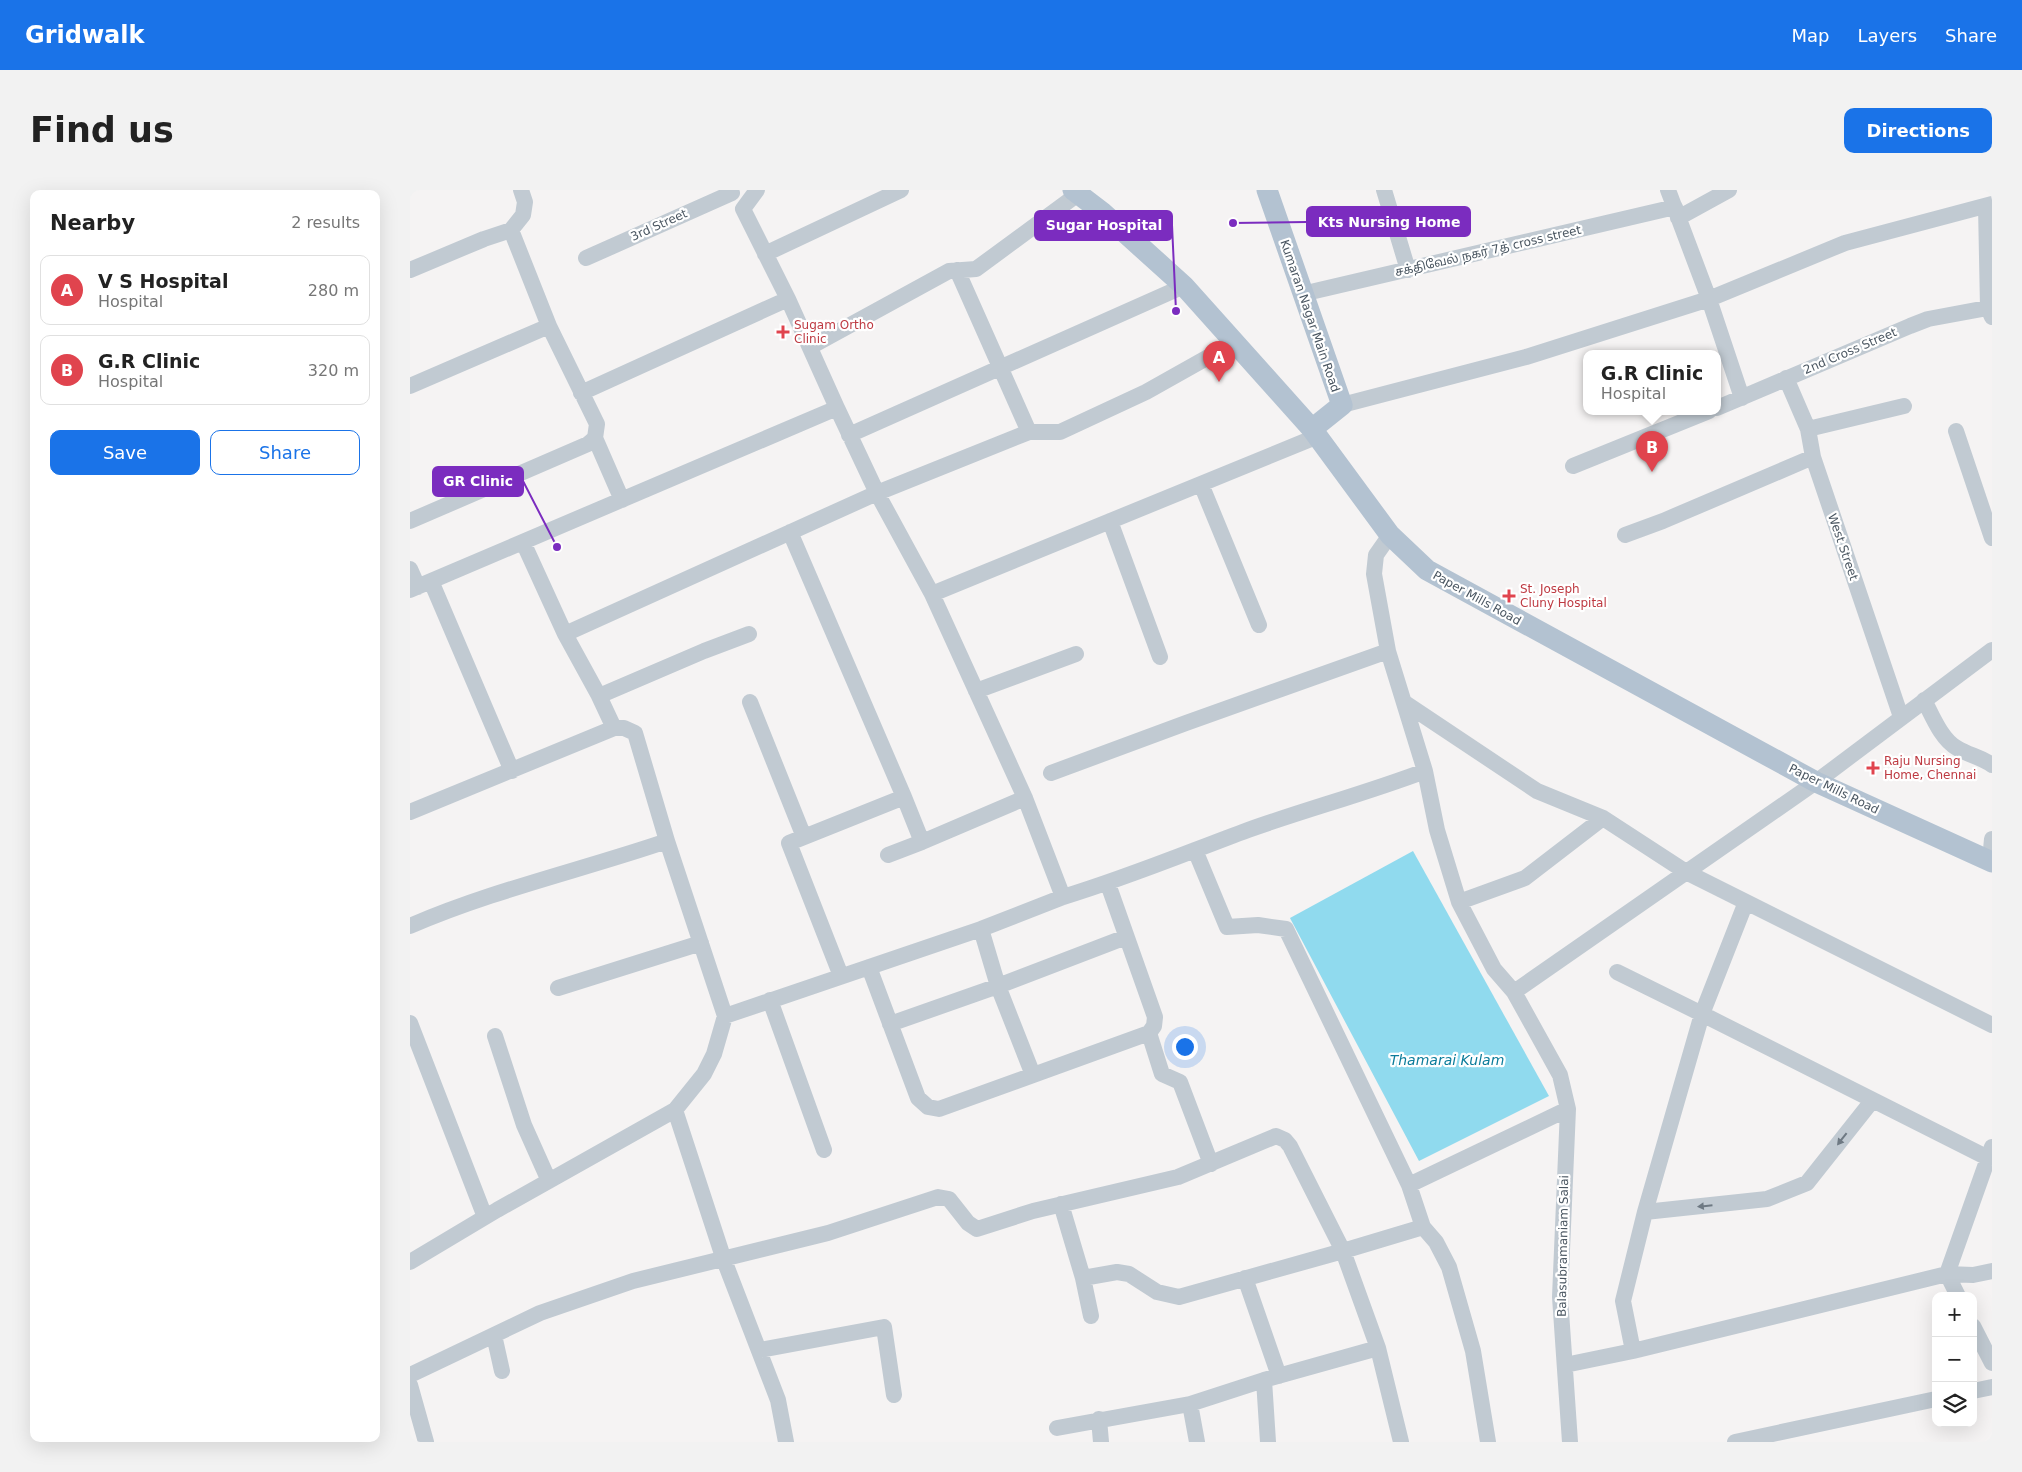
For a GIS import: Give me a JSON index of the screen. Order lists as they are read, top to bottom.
{
  "streets": {
    "main road": ["Kumaran Nagar Main Road", "Paper Mills Road"],
    "street": [
      "3rd Street",
      "சக்திவேல் நகர் 7த் cross street",
      "2nd Cross Street",
      "West Street",
      "Balasubramaniam Salai"
    ]
  },
  "crossings": [
    ["சக்திவேல் நகர் 7த் cross street", "Kumaran Nagar Main Road"],
    ["Kumaran Nagar Main Road", "Paper Mills Road"],
    ["2nd Cross Street", "West Street"],
    ["Paper Mills Road", "Balasubramaniam Salai"]
  ],
  "water": ["Thamarai Kulam"],
  "places": {
    "other": ["Kts Nursing Home", "Sugar Hospital", "GR Clinic"],
    "health": ["Sugam Ortho Clinic", "St. Joseph Cluny Hospital", "Raju Nursing Home, Chennai"]
  },
  "page": {
    "header": "Gridwalk",
    "nav": ["Map", "Layers", "Share"],
    "buttons": [
      "Directions",
      ["Save", "Share"]
    ],
    "title": "Find us",
    "heading": ["Nearby", "2 results"],
    "list": [
      {
        "mark": "A",
        "name": "V S Hospital",
        "note": "Hospital",
        "value": "280 m"
      },
      {
        "mark": "B",
        "name": "G.R Clinic",
        "note": "Hospital",
        "value": "320 m"
      }
    ],
    "pins": ["A", "B"],
    "popup": ["G.R Clinic", "Hospital"],
    "map_buttons": ["+", "−"]
  }
}
